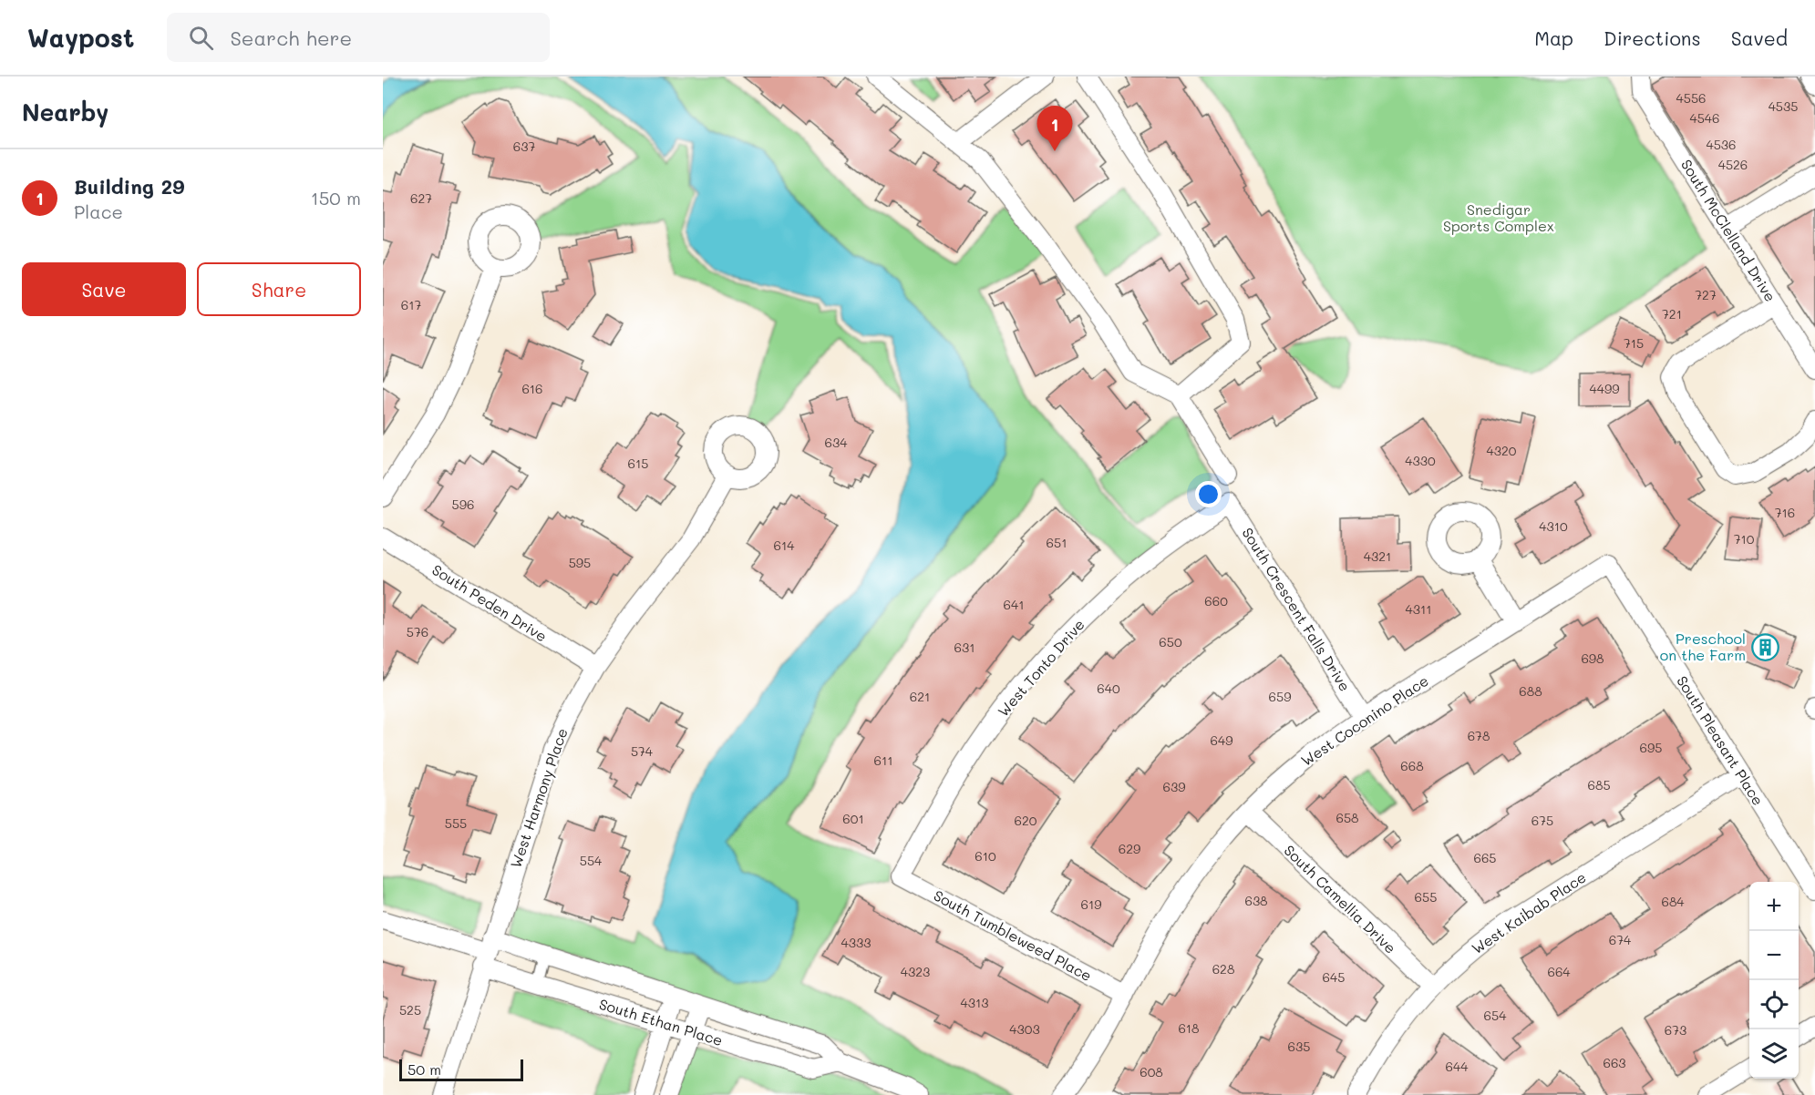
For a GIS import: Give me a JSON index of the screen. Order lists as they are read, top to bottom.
{
  "streets": {
    "street": [
      "South McClelland Drive",
      "South Peden Drive",
      "South Crescent Falls Drive",
      "West Tonto Drive",
      "West Coconino Place",
      "South Pleasant Place",
      "West Harmony Place",
      "South Camellia Drive",
      "West Kaibab Place",
      "South Tumbleweed Place",
      "South Ethan Place"
    ]
  },
  "crossings": [
    ["South Peden Drive", "West Harmony Place"],
    ["South Crescent Falls Drive", "West Tonto Drive"],
    ["South Crescent Falls Drive", "West Coconino Place"],
    ["West Tonto Drive", "South Tumbleweed Place"],
    ["West Coconino Place", "South Pleasant Place"],
    ["West Coconino Place", "South Camellia Drive"],
    ["West Coconino Place", "South Tumbleweed Place"],
    ["South Pleasant Place", "West Kaibab Place"],
    ["West Harmony Place", "South Ethan Place"],
    ["South Camellia Drive", "West Kaibab Place"]
  ],
  "parks": ["Snedigar Sports Complex"],
  "places": {
    "building": ["Preschool on the Farm"]
  },
  "house_numbers": [
    "4556",
    "4535",
    "4546",
    "4536",
    "637",
    "4526",
    "627",
    "727",
    "617",
    "721",
    "715",
    "616",
    "4499",
    "634",
    "4320",
    "4330",
    "615",
    "596",
    "716",
    "4310",
    "710",
    "651",
    "614",
    "4321",
    "595",
    "660",
    "641",
    "4311",
    "576",
    "650",
    "631",
    "698",
    "640",
    "688",
    "621",
    "659",
    "678",
    "649",
    "695",
    "574",
    "611",
    "668",
    "685",
    "639",
    "658",
    "601",
    "620",
    "675",
    "555",
    "629",
    "610",
    "665",
    "554",
    "655",
    "638",
    "684",
    "619",
    "674",
    "4333",
    "628",
    "4323",
    "664",
    "645",
    "4313",
    "525",
    "654",
    "618",
    "4303",
    "673",
    "635",
    "663",
    "644",
    "608"
  ],
  "scale_bar": "50 m",
  "page": {
    "header": "Waypost",
    "search": "Search here",
    "nav": ["Map", "Directions", "Saved"],
    "heading": "Nearby",
    "pins": "1",
    "list": [
      {
        "mark": "1",
        "name": "Building 29",
        "note": "Place",
        "value": "150 m"
      }
    ],
    "buttons": ["Save", "Share"],
    "map_buttons": ["+", "−"],
    "scale": "50 m"
  }
}
